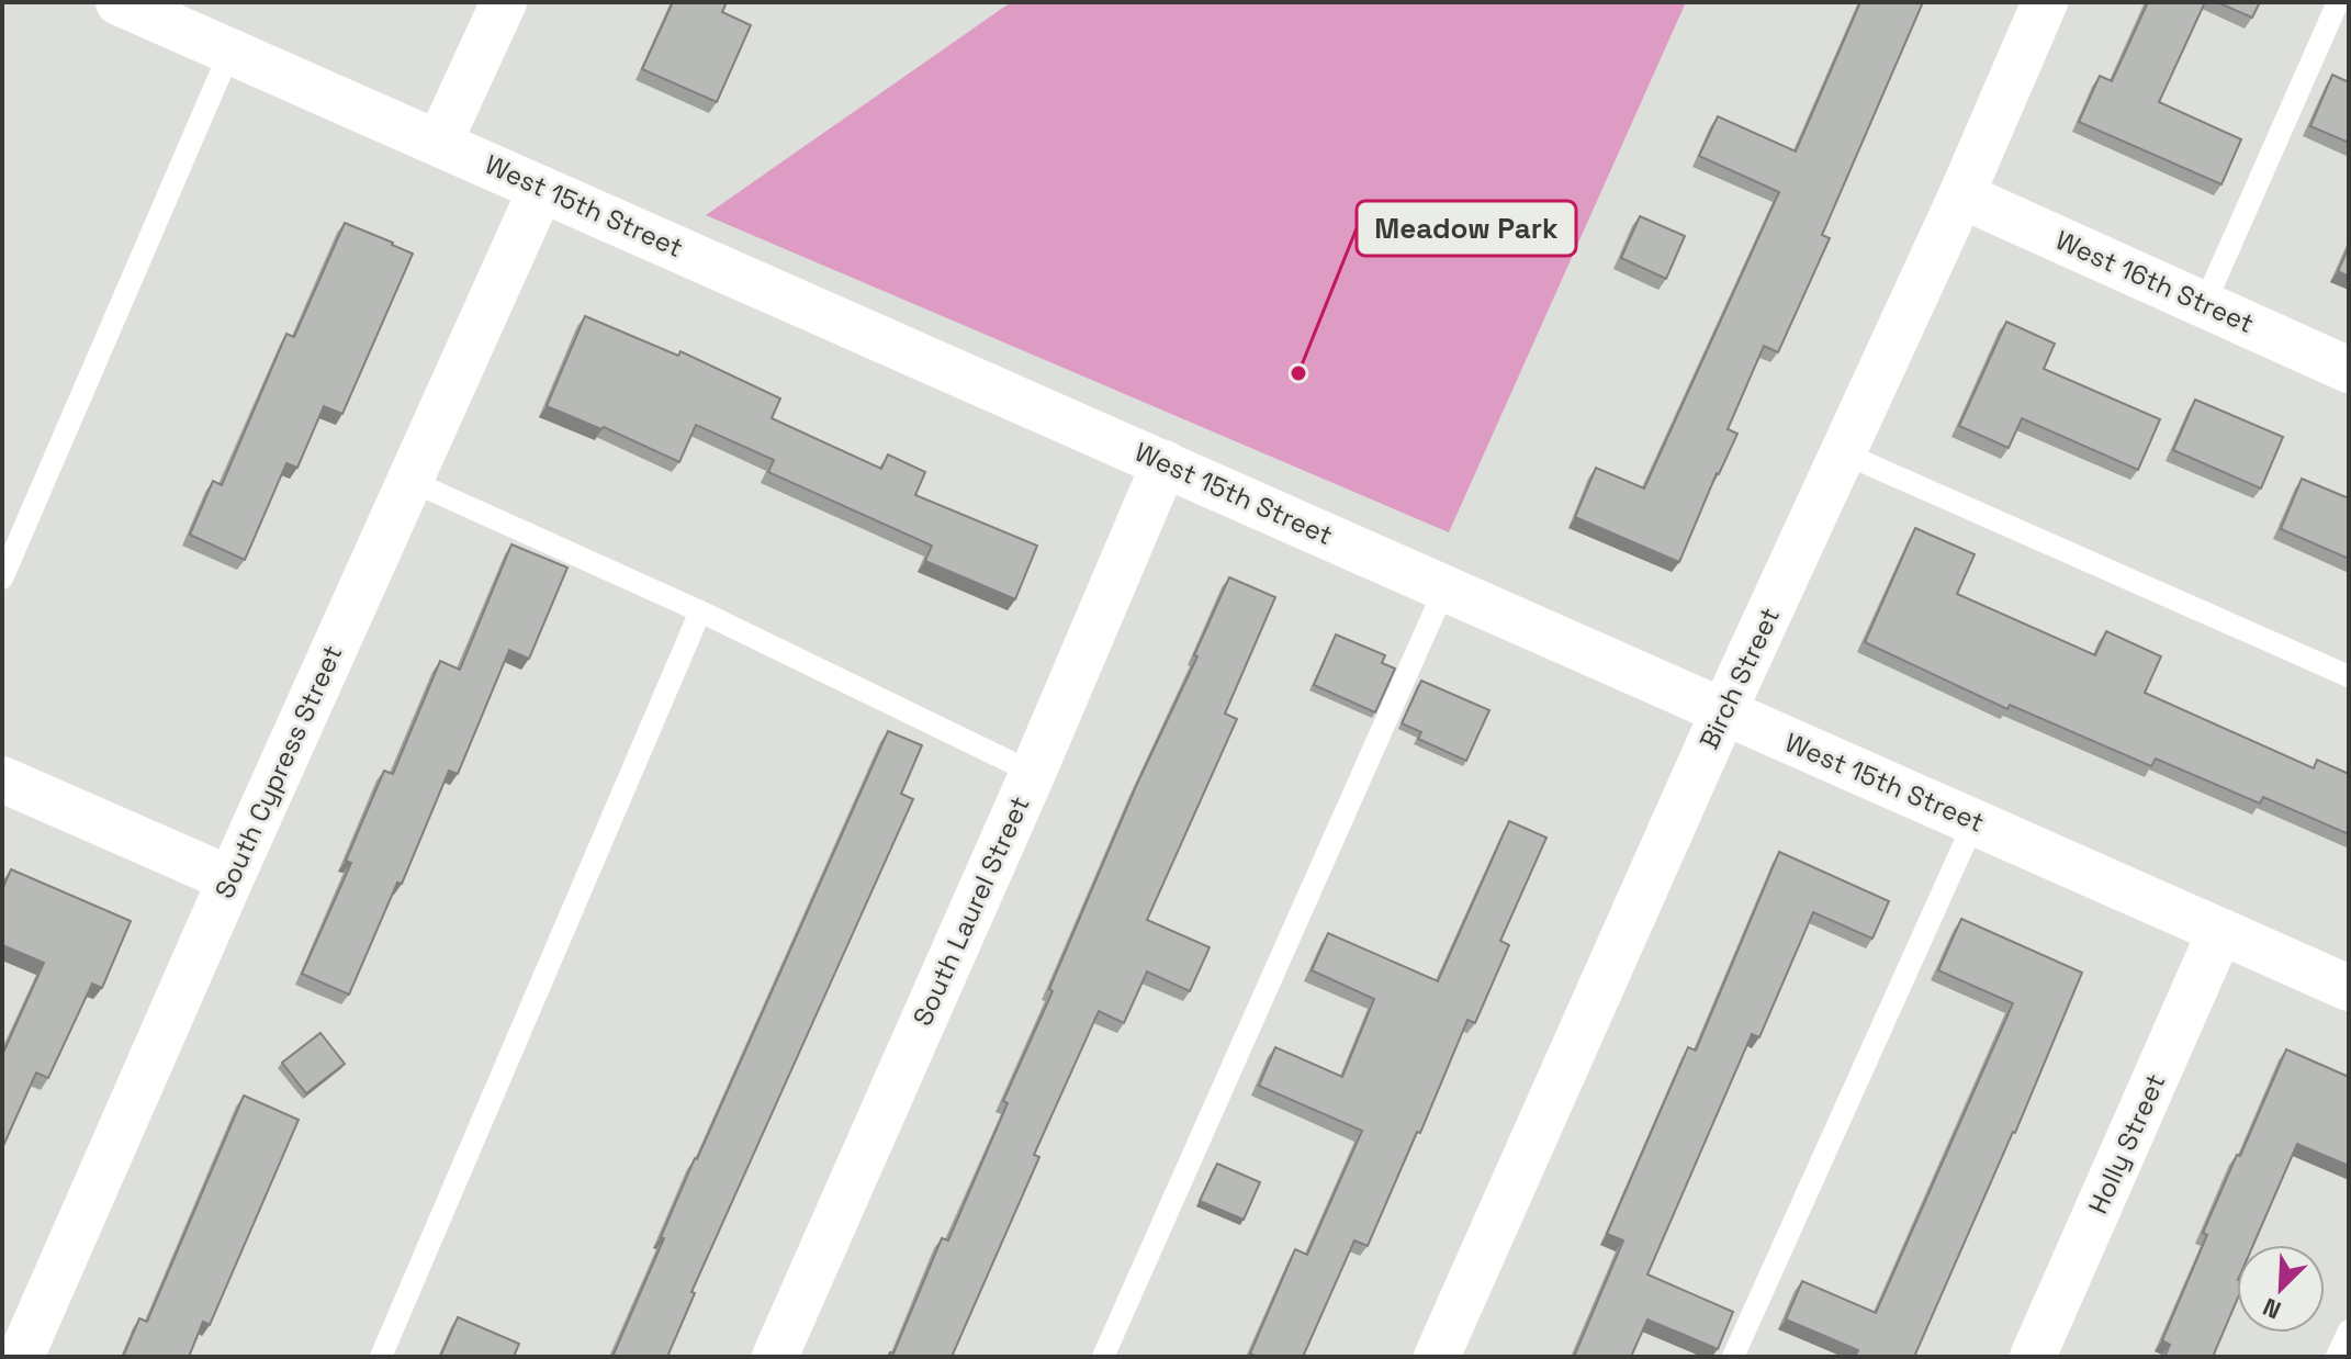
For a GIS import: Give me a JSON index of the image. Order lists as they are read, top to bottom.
{
  "streets": {
    "street": [
      "West 15th Street",
      "West 16th Street",
      "Birch Street",
      "South Cypress Street",
      "South Laurel Street",
      "Holly Street"
    ]
  },
  "crossings": [
    ["West 15th Street", "Birch Street"],
    ["West 15th Street", "South Cypress Street"],
    ["West 15th Street", "South Laurel Street"],
    ["West 15th Street", "Holly Street"],
    ["West 16th Street", "Birch Street"]
  ],
  "places": ["Meadow Park"],
  "north": "bottom left"
}
